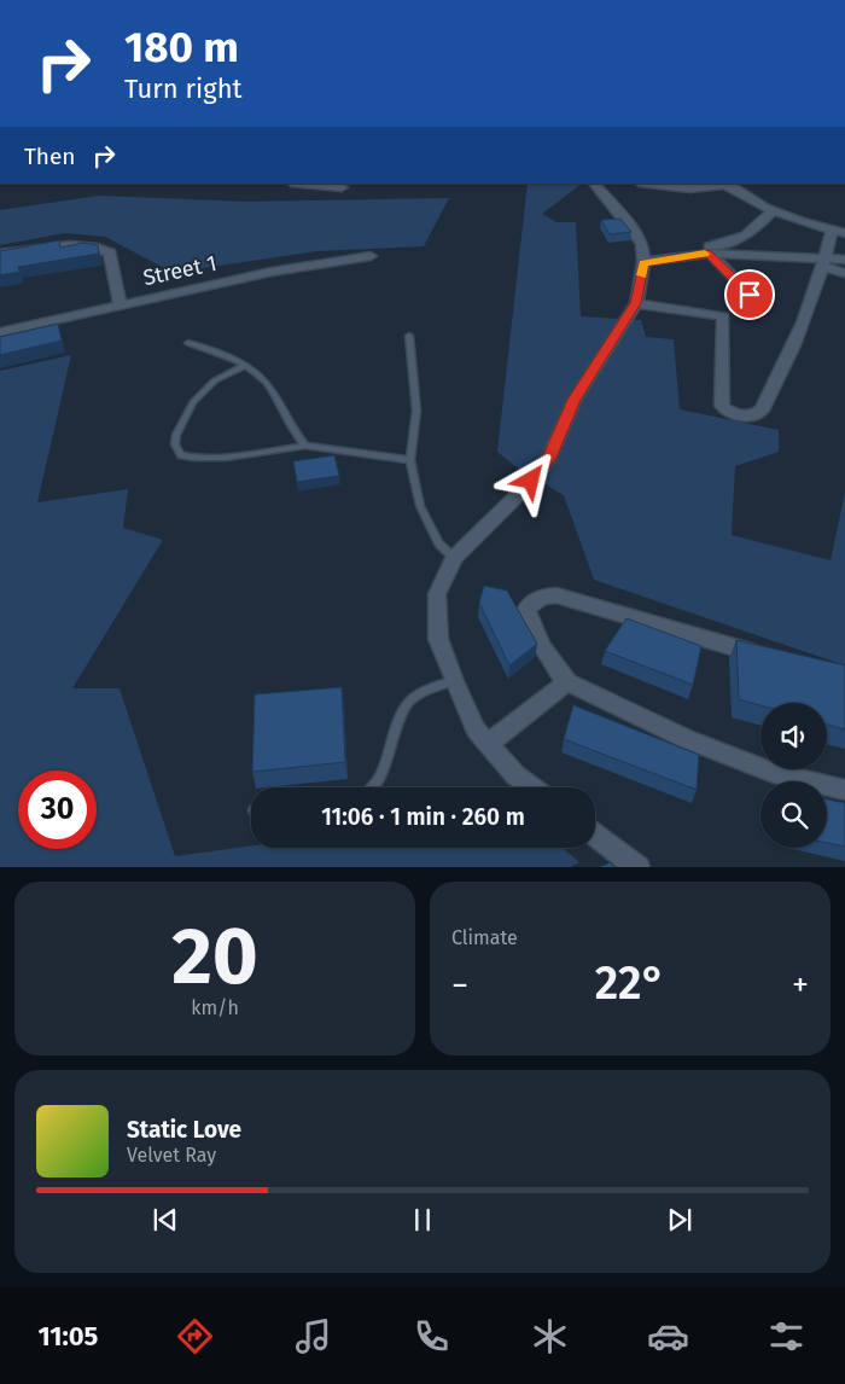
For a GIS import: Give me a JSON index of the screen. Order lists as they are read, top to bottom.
{
  "streets": {
    "street": ["Street 1"]
  },
  "page": {
    "turn": ["180 m", "Turn right"],
    "then": "Then",
    "limit": "30",
    "trip": "11:06 · 1 min · 260 m",
    "tile": [
      ["20", "km/h"],
      "Climate"
    ],
    "heat": ["−", "22°", "+"],
    "song": ["Static Love", "Velvet Ray"],
    "tabs": "11:05"
  }
}
